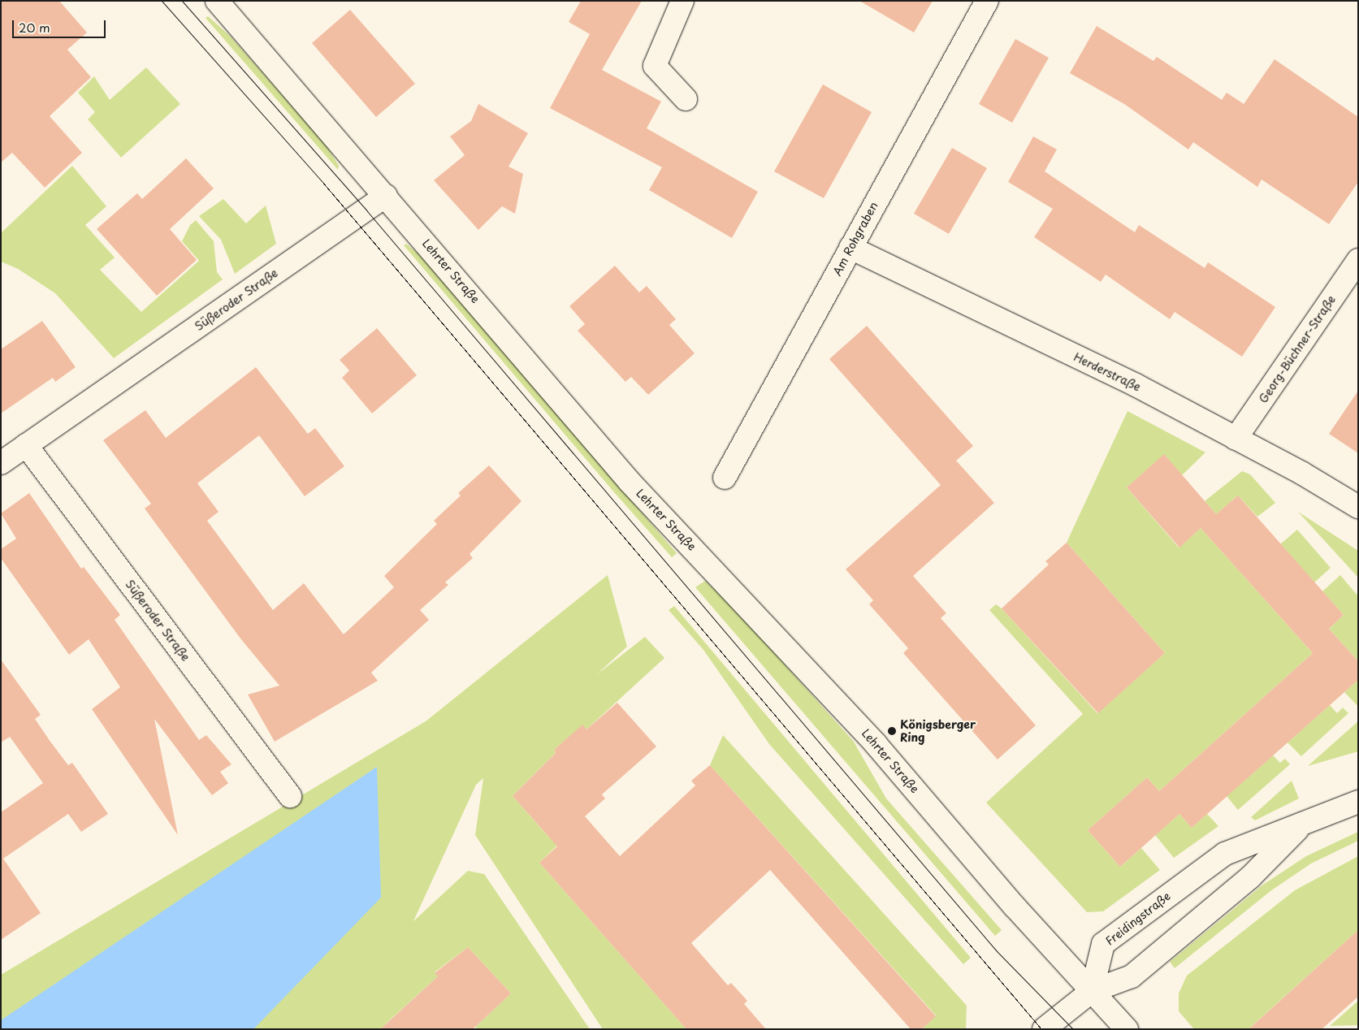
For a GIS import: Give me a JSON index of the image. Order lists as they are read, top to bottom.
{
  "streets": {
    "street": [
      "Am Rohgraben",
      "Lehrter Straße",
      "Süßeroder Straße",
      "Georg-Büchner-Straße",
      "Herderstraße",
      "Freidingstraße"
    ]
  },
  "crossings": [
    ["Am Rohgraben", "Herderstraße"],
    ["Lehrter Straße", "Süßeroder Straße"],
    ["Lehrter Straße", "Freidingstraße"],
    ["Georg-Büchner-Straße", "Herderstraße"]
  ],
  "places": ["Königsberger Ring"],
  "scale_bar": "20 m"
}
